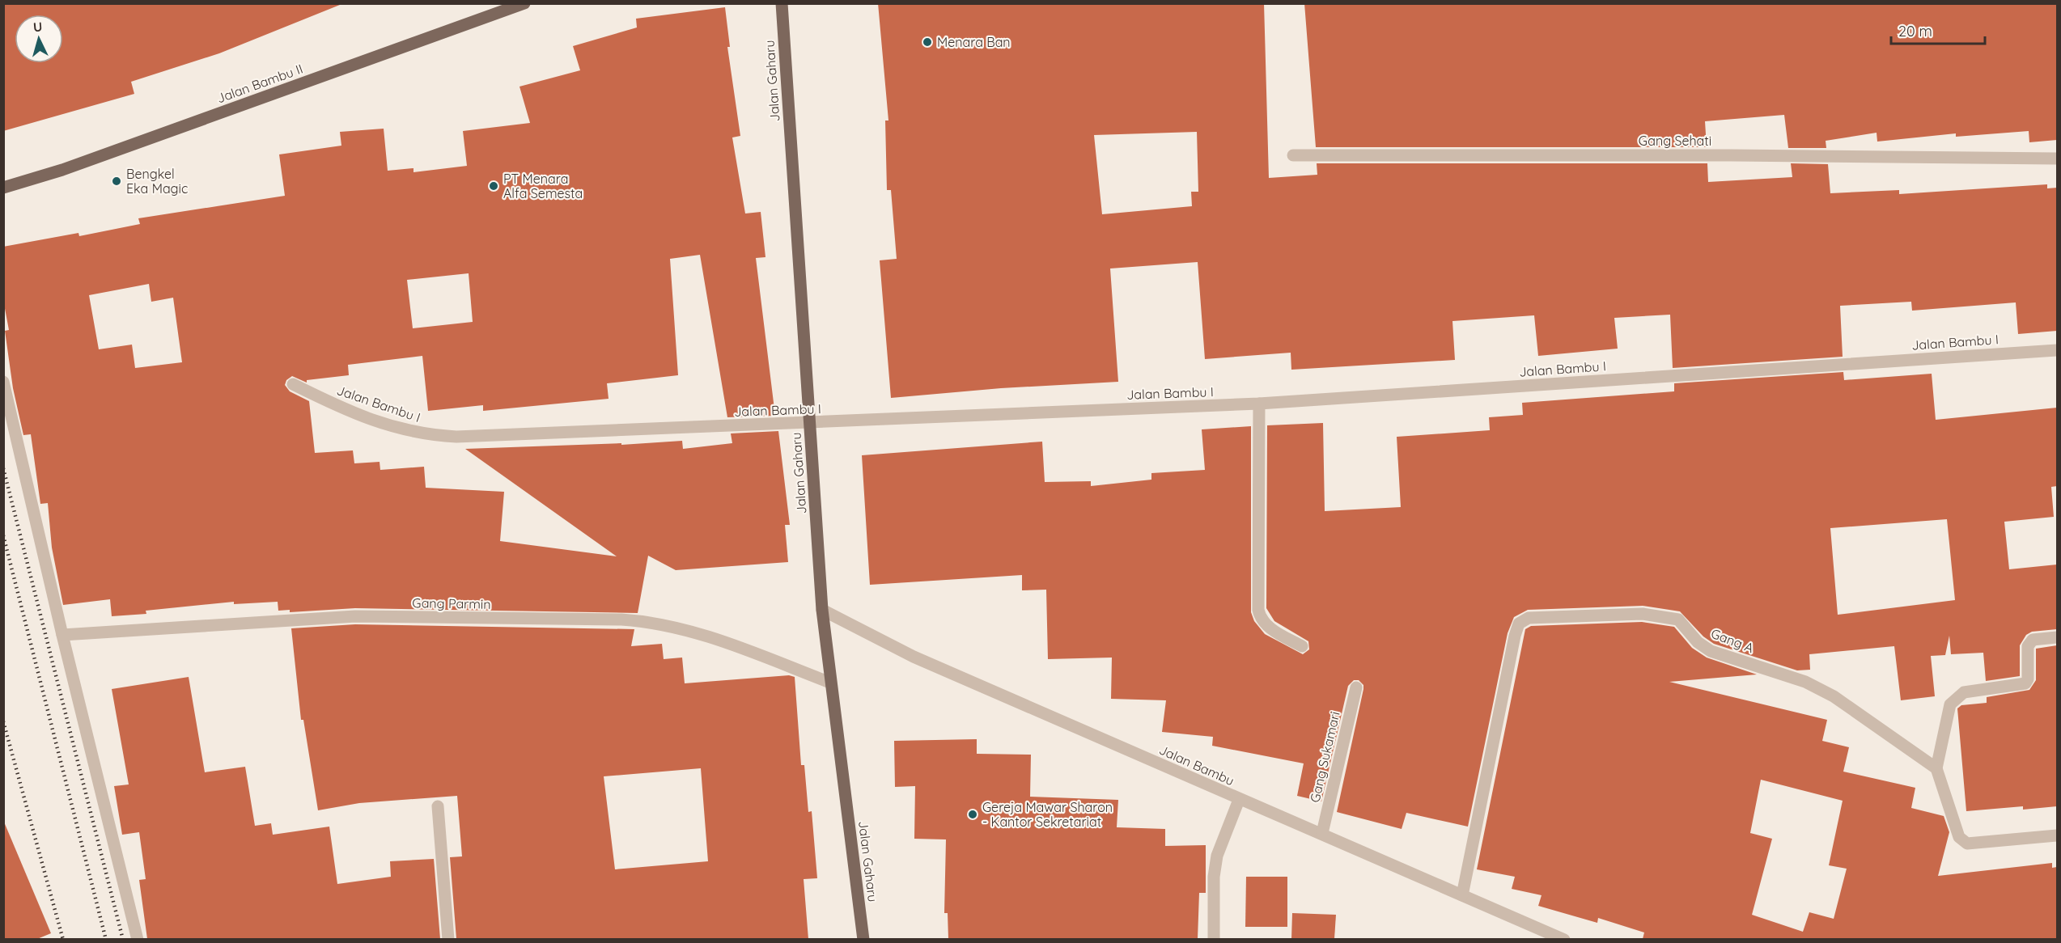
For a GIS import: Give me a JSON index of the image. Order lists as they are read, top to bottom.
{
  "streets": {
    "main road": ["Jalan Gaharu", "Jalan Bambu II"],
    "street": [
      "Gang Sehati",
      "Jalan Bambu I",
      "Gang Parmin",
      "Gang A",
      "Gang Sukamari",
      "Jalan Bambu"
    ]
  },
  "crossings": [
    ["Jalan Gaharu", "Jalan Bambu I"],
    ["Jalan Gaharu", "Gang Parmin"],
    ["Jalan Gaharu", "Jalan Bambu"],
    ["Gang A", "Jalan Bambu"],
    ["Gang Sukamari", "Jalan Bambu"]
  ],
  "places": [
    "Menara Ban",
    "Bengkel Eka Magic",
    "PT Menara Alfa Semesta",
    "Gereja Mawar Sharon - Kantor Sekretariat"
  ],
  "scale_bar": "20 m",
  "north": "top"
}
